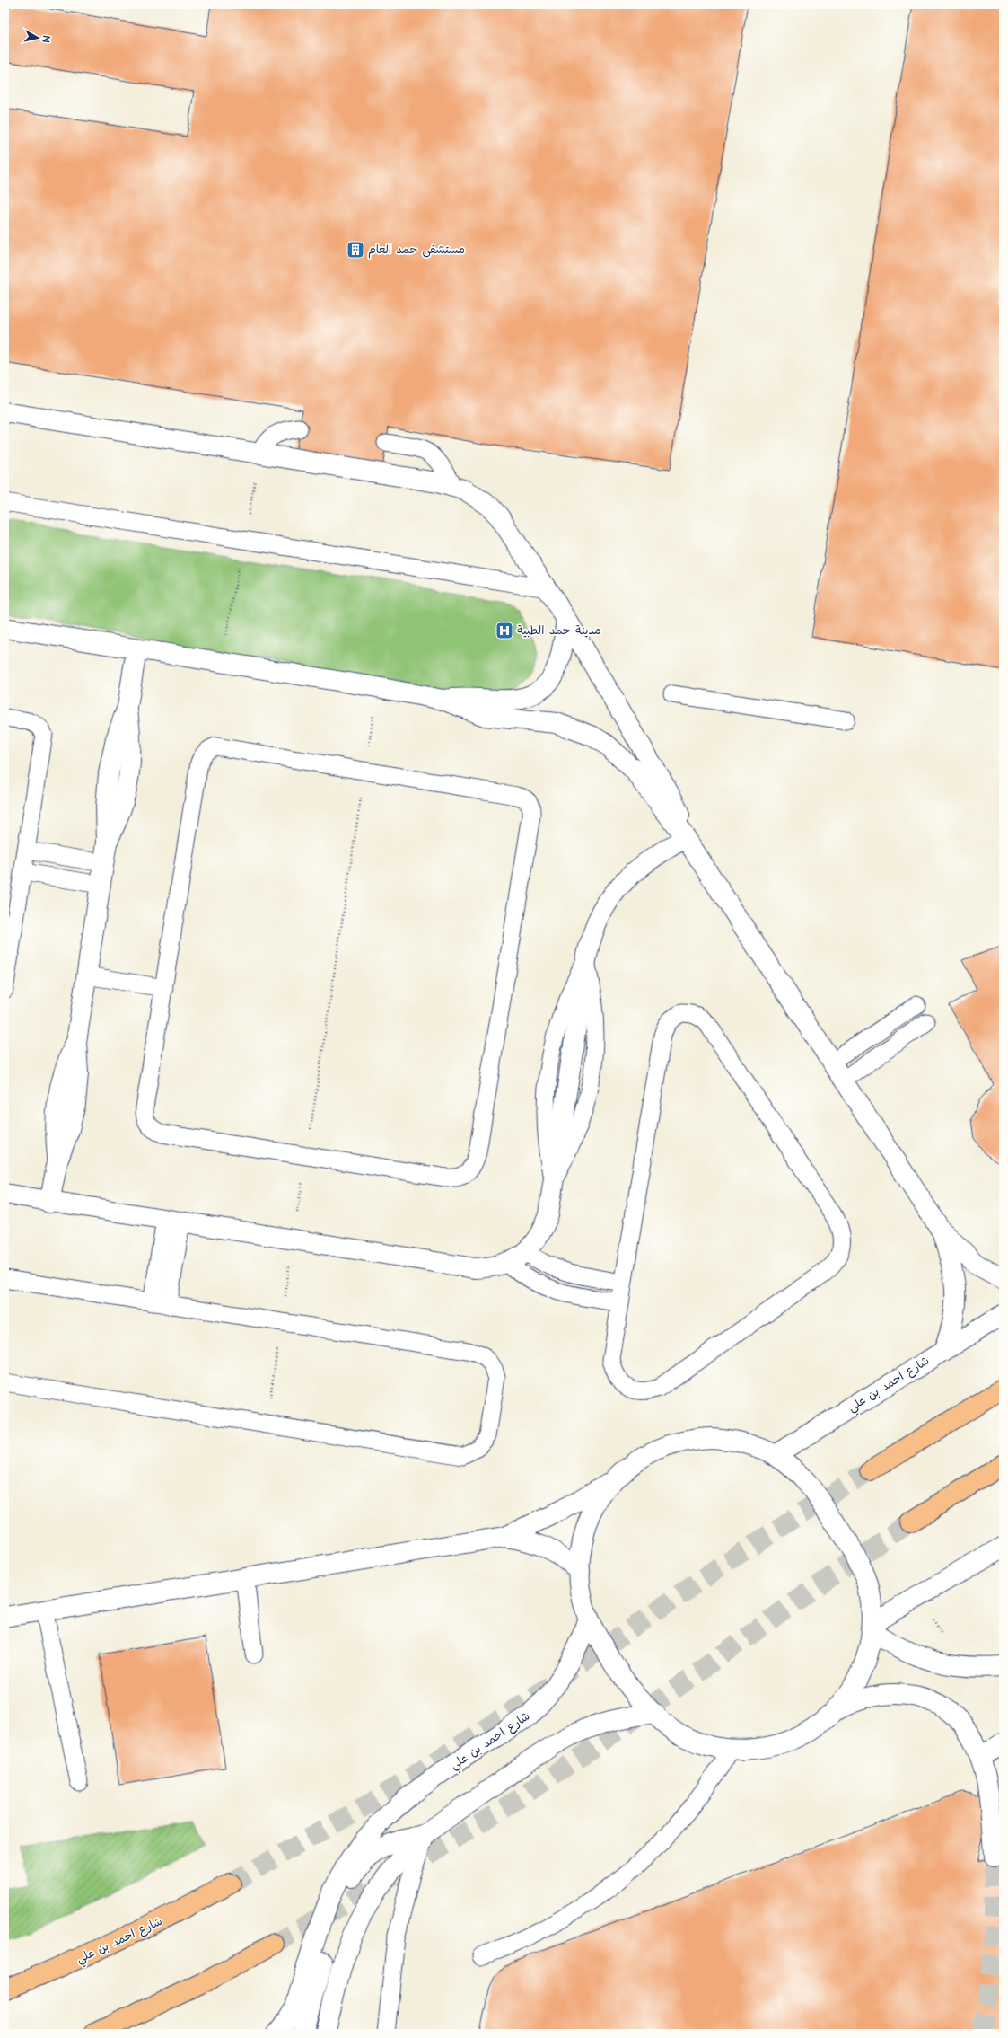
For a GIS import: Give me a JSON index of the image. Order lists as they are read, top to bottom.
{
  "streets": {
    "main road": ["شارع احمد بن علي"]
  },
  "places": {
    "building": ["مستشفى حمد العام"],
    "hospital": ["مدينة حمد الطبية"]
  },
  "north": "right"
}
